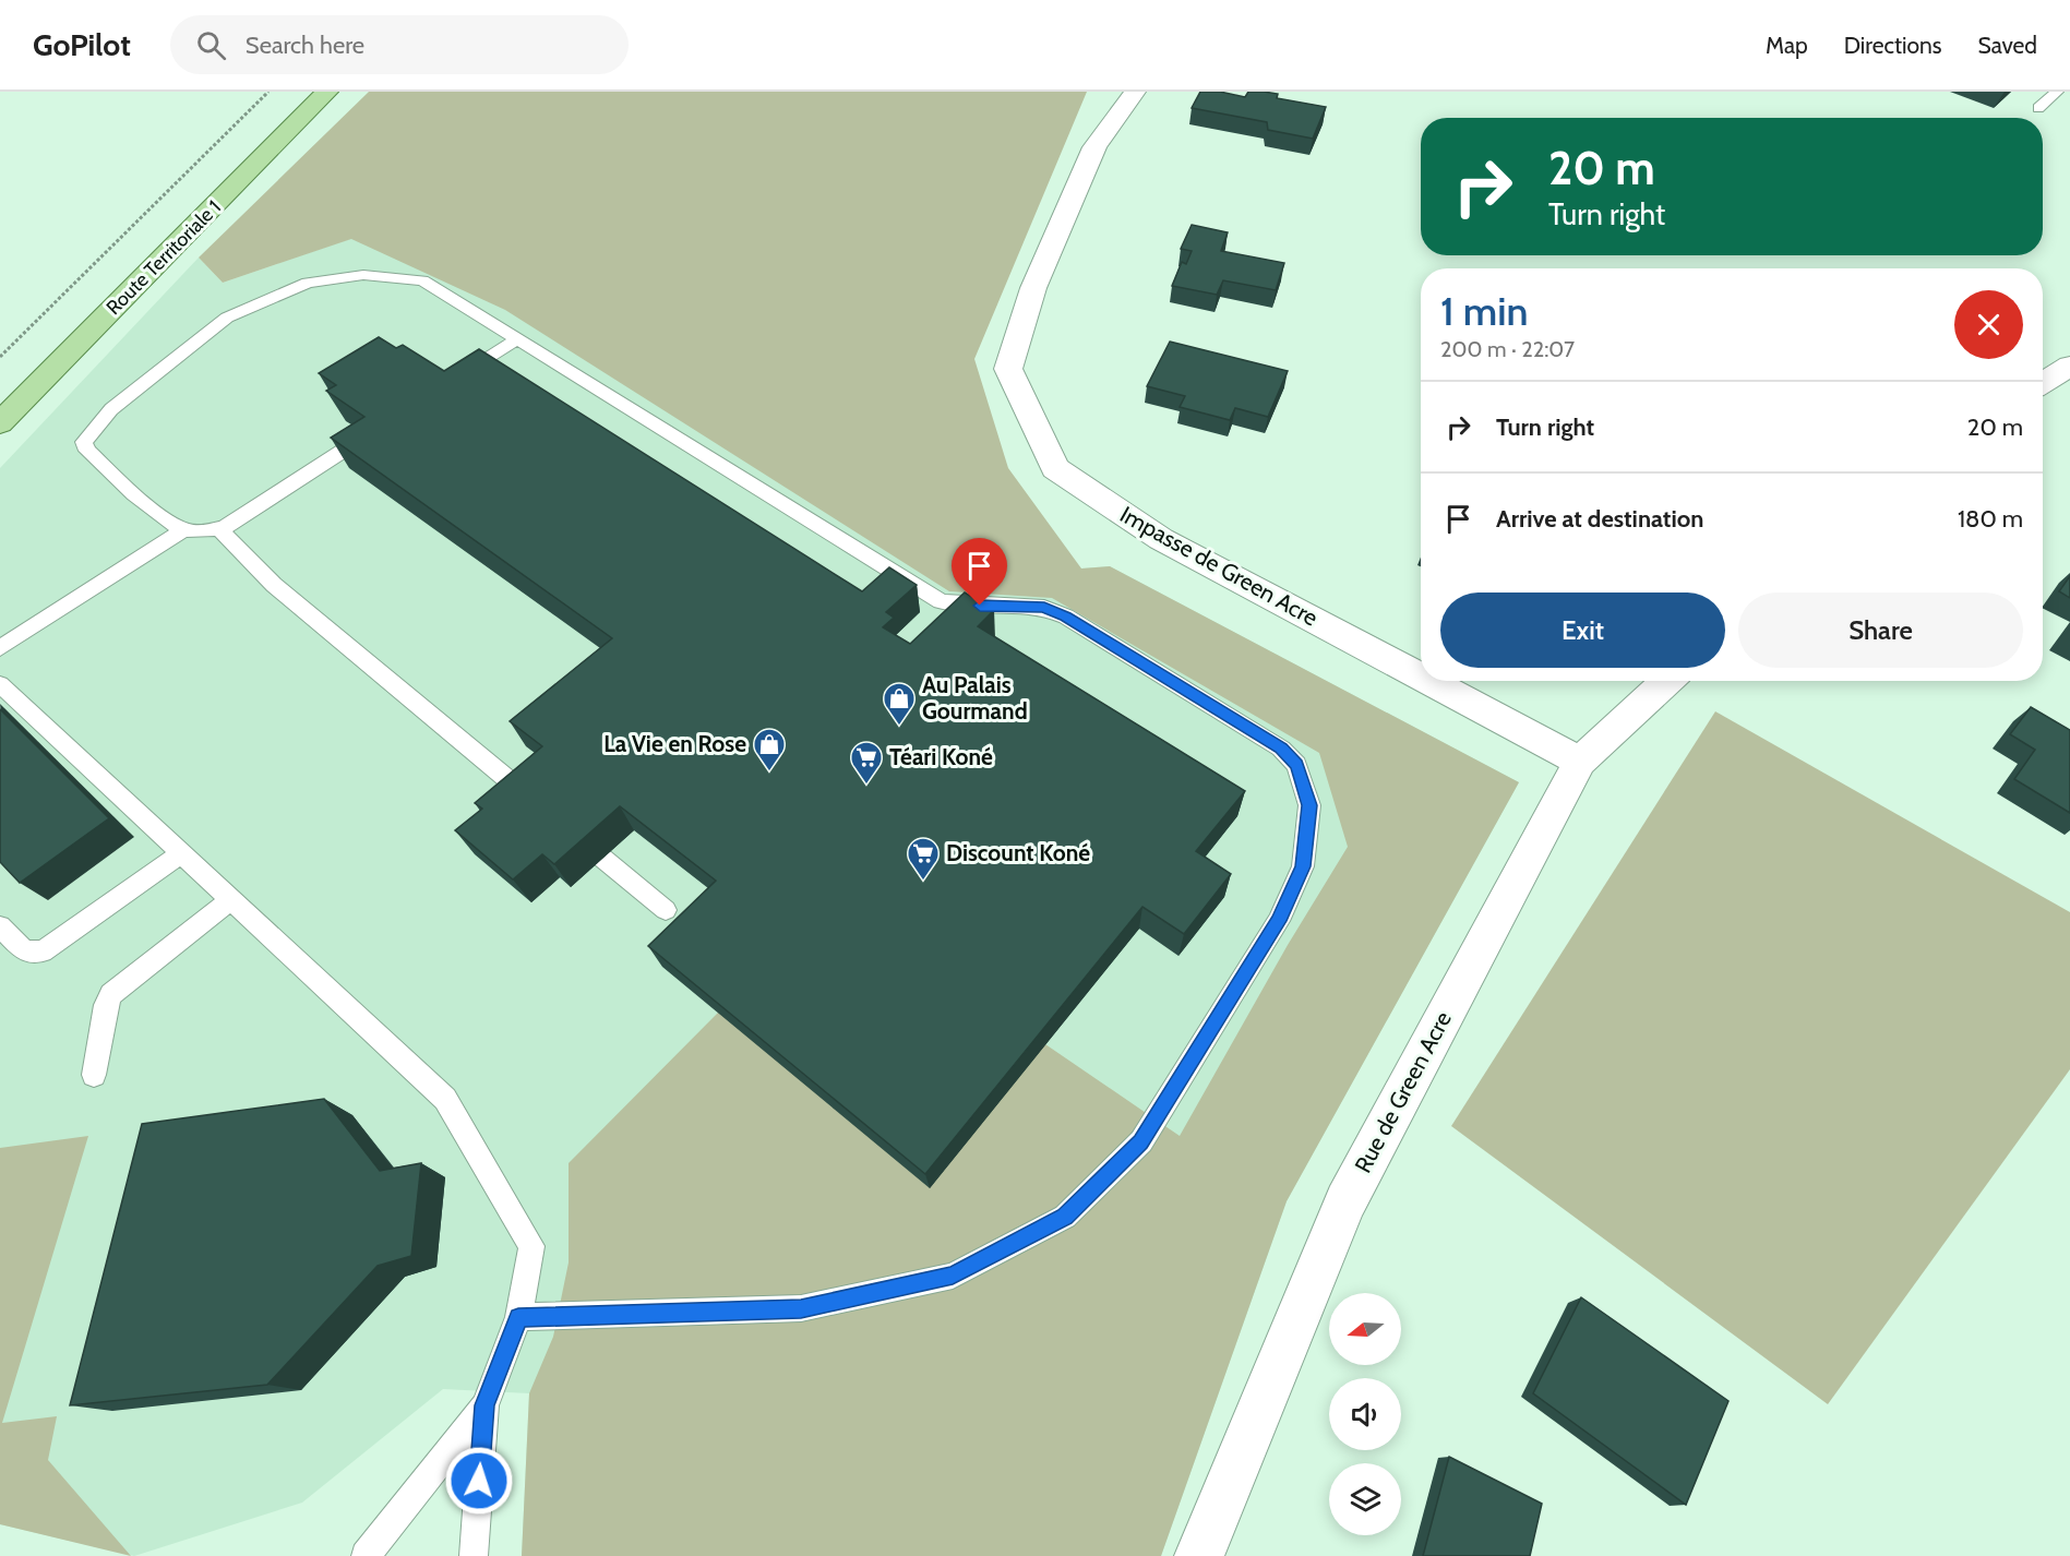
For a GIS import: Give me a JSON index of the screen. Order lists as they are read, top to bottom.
{
  "streets": {
    "main road": ["Route Territoriale 1"],
    "street": ["Impasse de Green Acre", "Rue de Green Acre"]
  },
  "crossings": [
    ["Impasse de Green Acre", "Rue de Green Acre"]
  ],
  "places": {
    "shop": ["Au Palais Gourmand", "La Vie en Rose"],
    "supermarket": ["Téari Koné", "Discount Koné"]
  },
  "north": "left",
  "page": {
    "header": "GoPilot",
    "search": "Search here",
    "nav": ["Map", "Directions", "Saved"],
    "turn": ["20 m", "Turn right"],
    "heading": ["1 min", "200 m · 22:07"],
    "list": [
      {
        "name": "Turn right",
        "value": "20 m"
      },
      {
        "name": "Arrive at destination",
        "value": "180 m"
      }
    ],
    "buttons": ["Exit", "Share"]
  }
}
